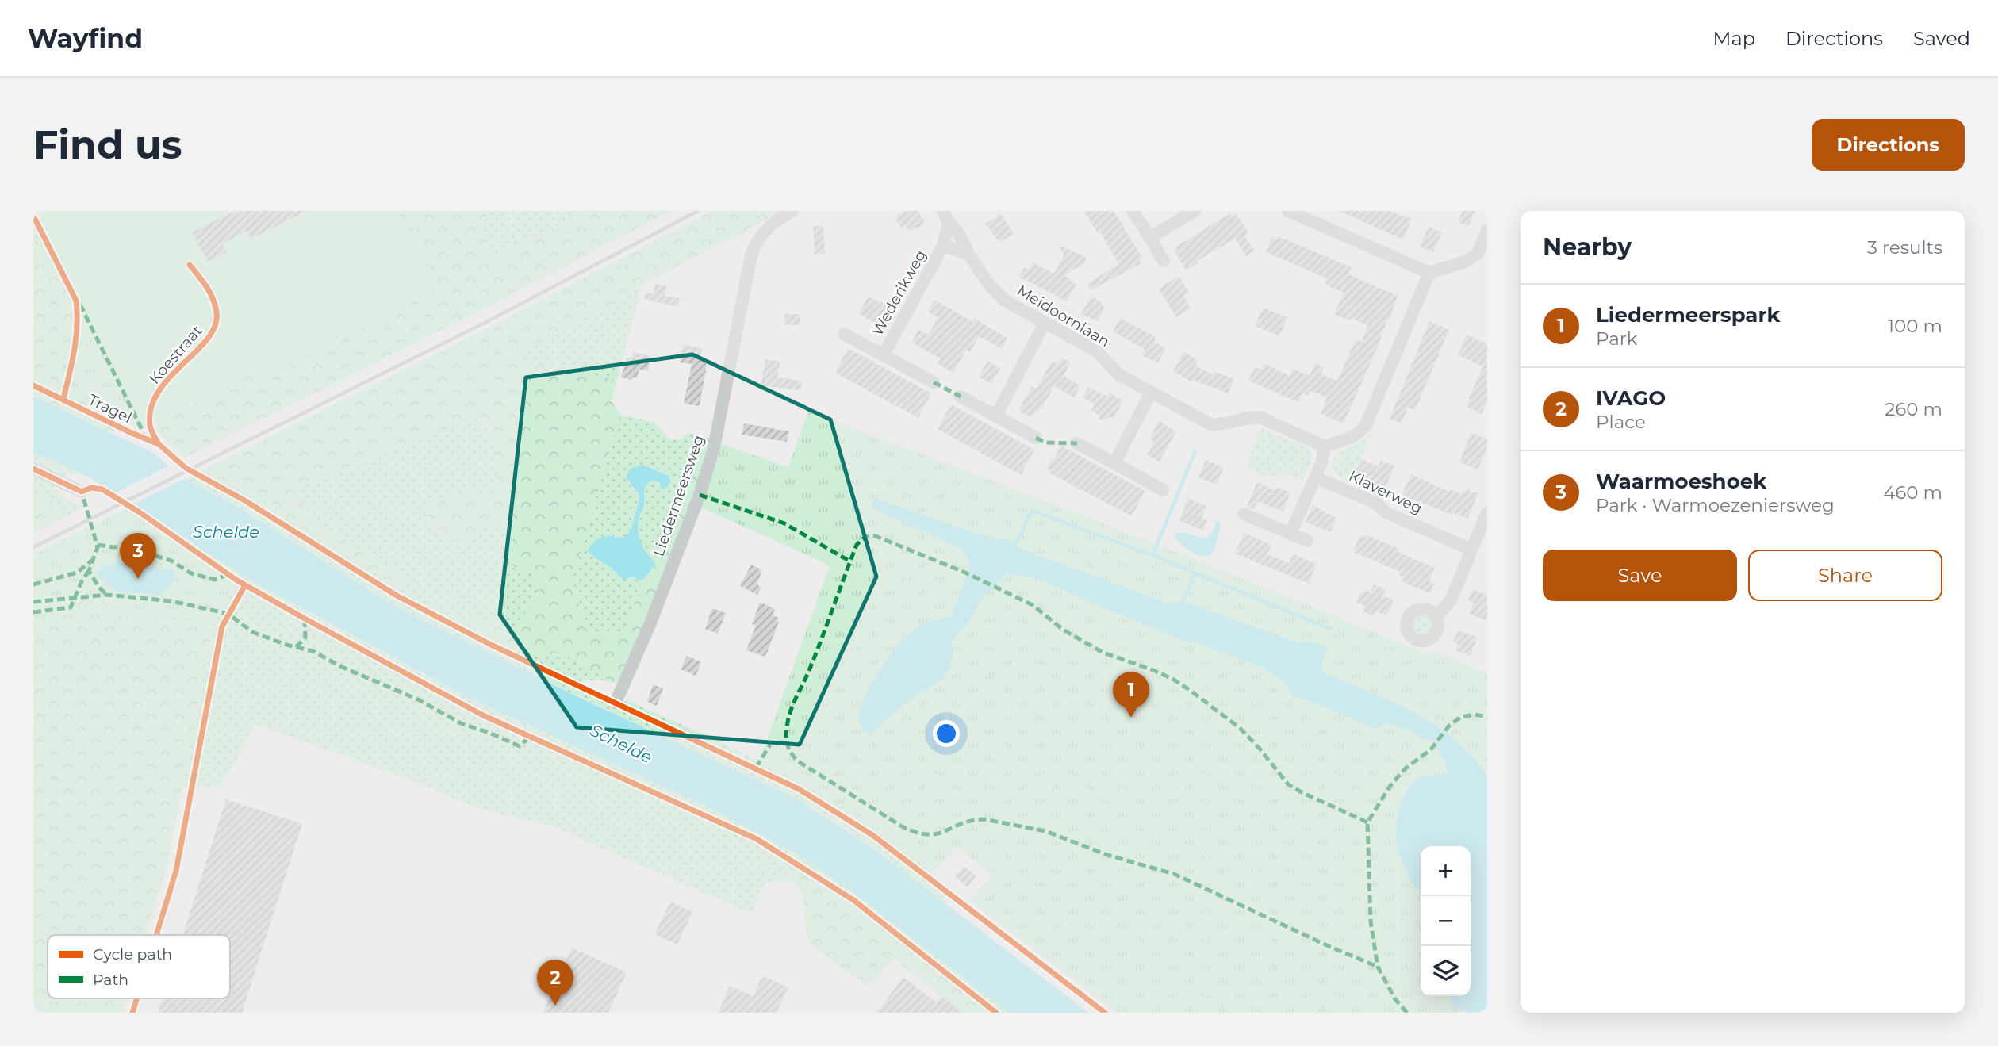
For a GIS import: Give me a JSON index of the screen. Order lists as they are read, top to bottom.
{
  "streets": {
    "street": [
      "Wederikweg",
      "Meidoornlaan",
      "Klaverweg",
      "Liedermeersweg"
    ],
    "cycle path": ["Koestraat", "Tragel"]
  },
  "crossings": [
    ["Wederikweg", "Meidoornlaan"]
  ],
  "water": ["Schelde"],
  "legend": ["Cycle path", "Path"],
  "page": {
    "header": "Wayfind",
    "nav": ["Map", "Directions", "Saved"],
    "buttons": [
      "Directions",
      ["Save", "Share"]
    ],
    "title": "Find us",
    "heading": ["Nearby", "3 results"],
    "list": [
      {
        "mark": "1",
        "name": "Liedermeerspark",
        "note": "Park",
        "value": "100 m"
      },
      {
        "mark": "2",
        "name": "IVAGO",
        "note": "Place",
        "value": "260 m"
      },
      {
        "mark": "3",
        "name": "Waarmoeshoek",
        "note": "Park · Warmoezeniersweg",
        "value": "460 m"
      }
    ],
    "pins": ["3", "1", "2"],
    "map_buttons": ["+", "−"]
  }
}
